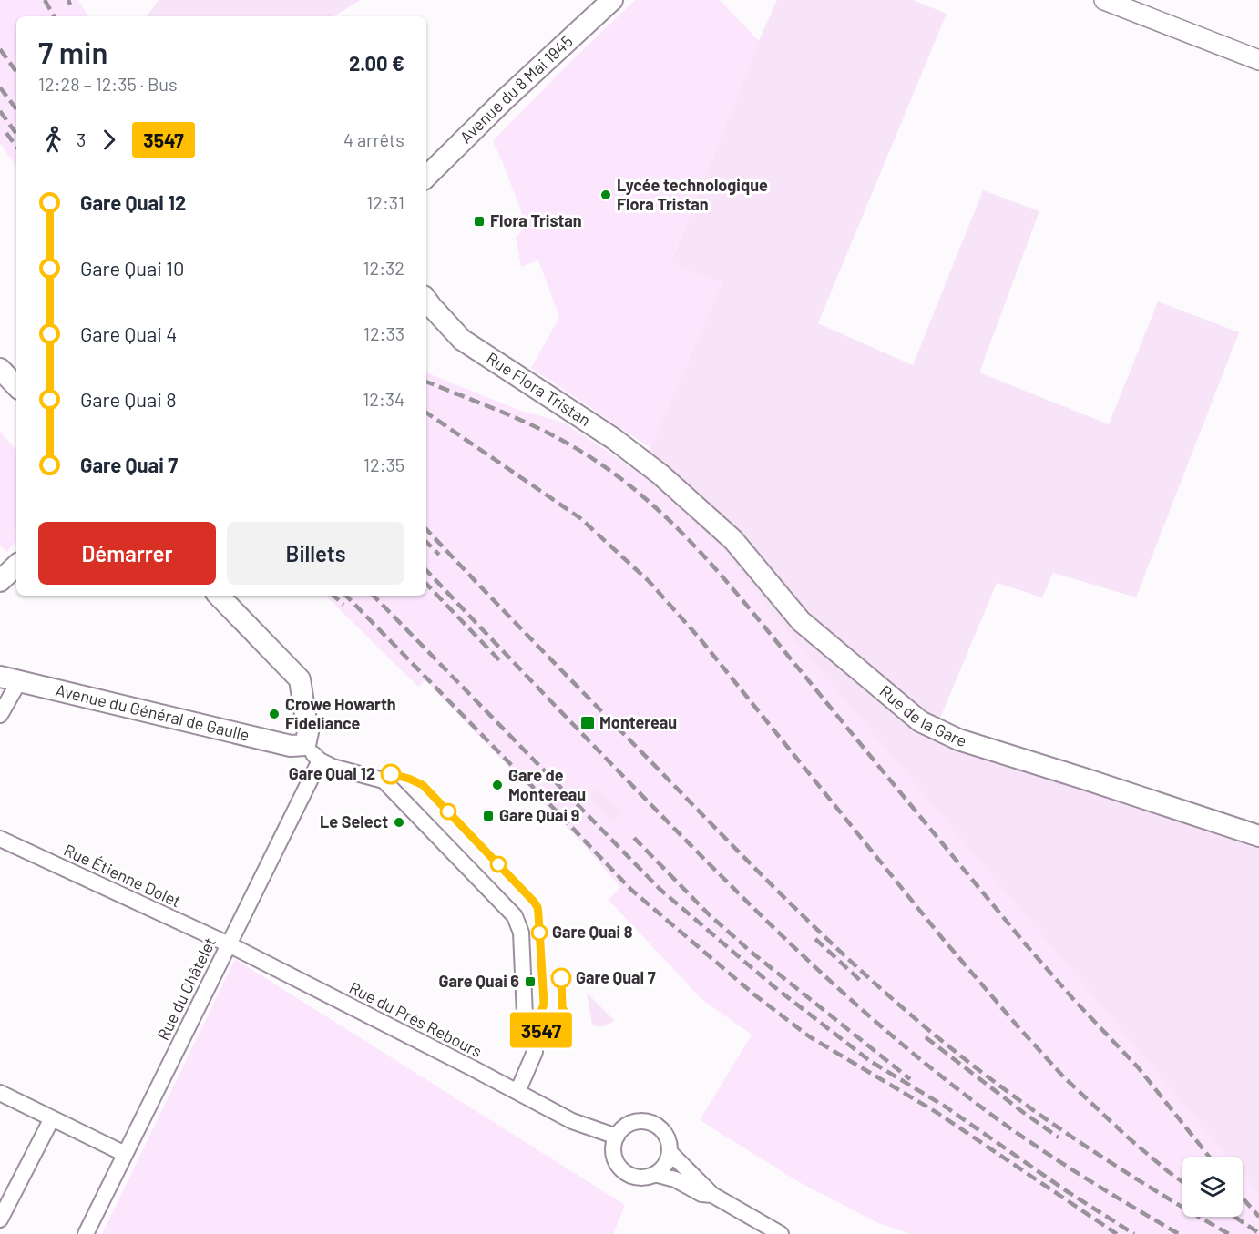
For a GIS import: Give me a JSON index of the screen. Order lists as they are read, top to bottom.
{
  "streets": {
    "main road": [
      "Avenue du 8 Mai 1945",
      "Rue Flora Tristan",
      "Avenue du Général de Gaulle",
      "Rue de la Gare"
    ],
    "street": ["Rue Étienne Dolet", "Rue du Châtelet", "Rue du Prés Rebours"]
  },
  "crossings": [
    ["Rue Flora Tristan", "Rue de la Gare"],
    ["Rue Étienne Dolet", "Rue du Châtelet"],
    ["Rue Étienne Dolet", "Rue du Prés Rebours"],
    ["Rue du Châtelet", "Rue du Prés Rebours"]
  ],
  "places": {
    "other": [
      "Lycée technologique Flora Tristan",
      "Crowe Howarth Fideliance",
      "Gare Quai 12",
      "Gare de Montereau",
      "Le Select",
      "Gare Quai 8",
      "Gare Quai 7"
    ],
    "transit": [
      "Flora Tristan",
      "Montereau",
      "Gare Quai 9",
      "Gare Quai 6"
    ]
  },
  "lines": ["bus line 3547"],
  "page": {
    "on_map": "3547",
    "heading": ["7 min", "12:28 – 12:35 · Bus", "2.00 €"],
    "legs": ["3", "3547", "4 arrêts"],
    "list": [
      {
        "name": "Gare Quai 12",
        "value": "12:31"
      },
      {
        "name": "Gare Quai 10",
        "value": "12:32"
      },
      {
        "name": "Gare Quai 4",
        "value": "12:33"
      },
      {
        "name": "Gare Quai 8",
        "value": "12:34"
      },
      {
        "name": "Gare Quai 7",
        "value": "12:35"
      }
    ],
    "buttons": ["Démarrer", "Billets"]
  }
}
